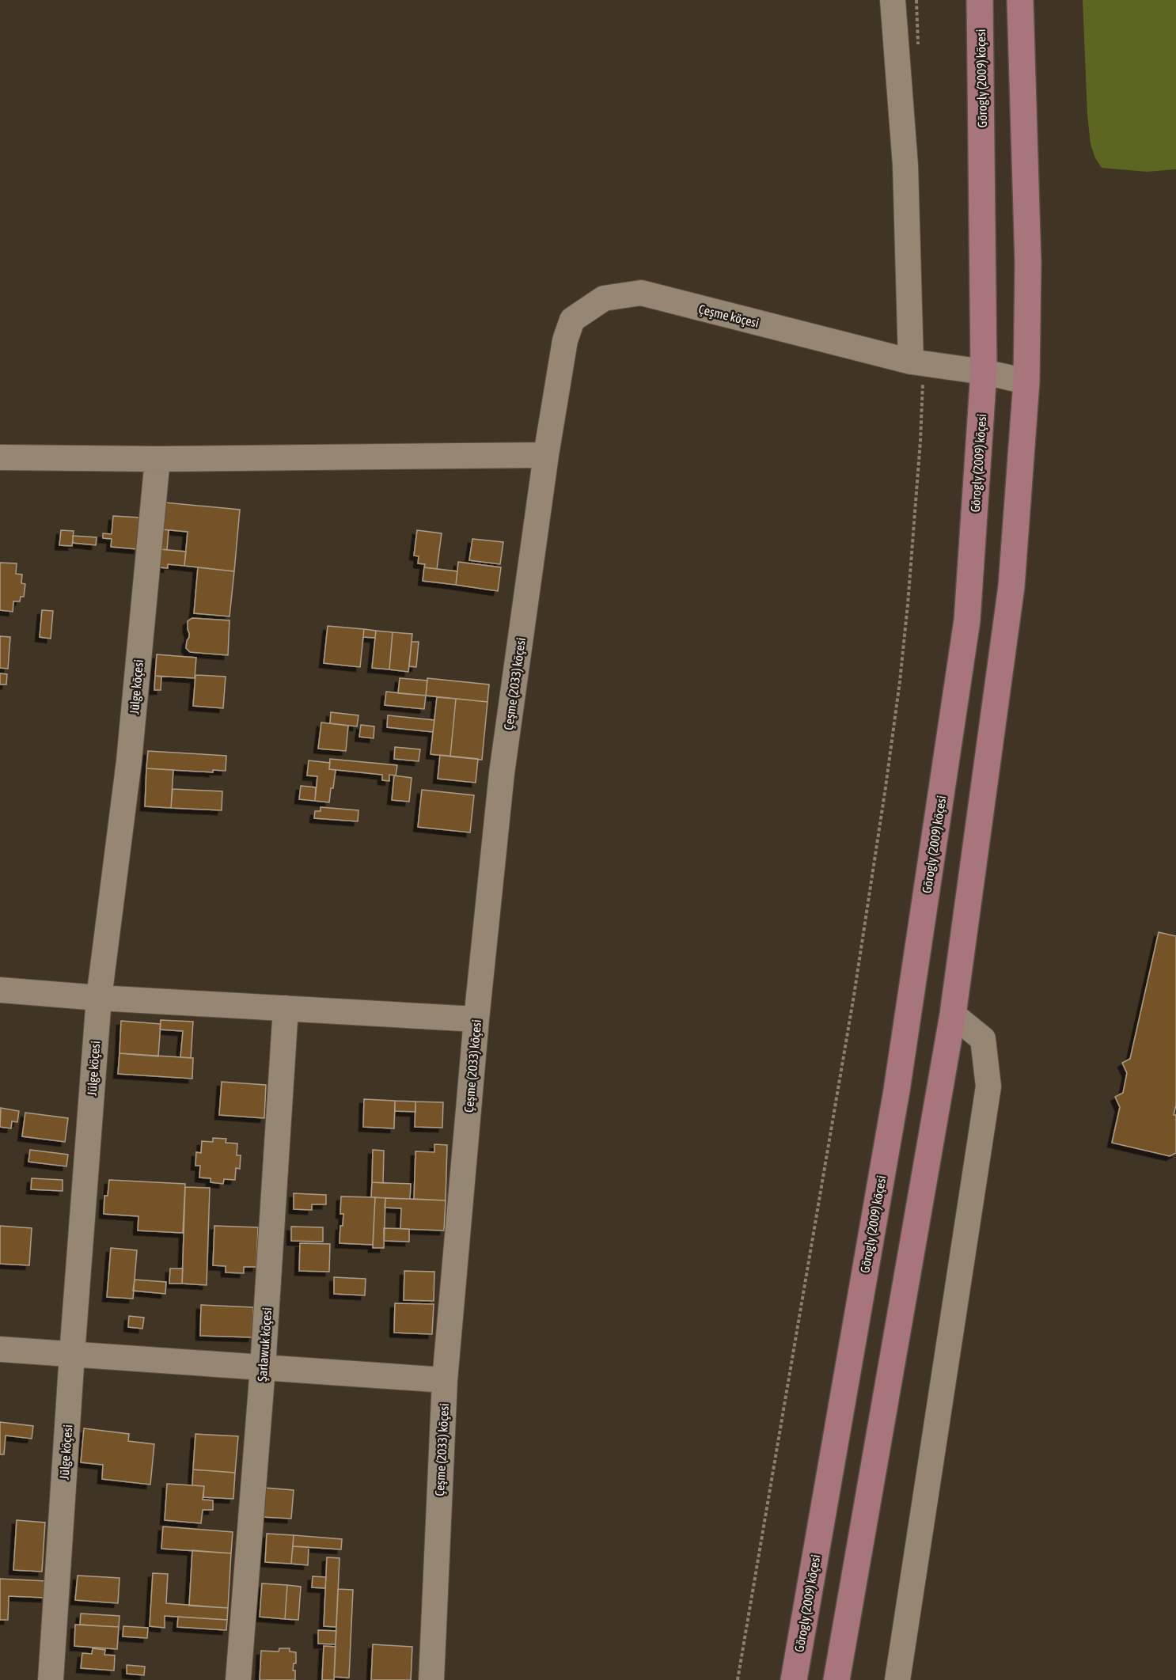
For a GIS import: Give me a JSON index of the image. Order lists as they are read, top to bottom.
{
  "streets": {
    "main road": ["Görogly (2009) köçesi"],
    "street": [
      "Çeşme köçesi",
      "Çeşme (2033) köçesi",
      "Jülge köçesi",
      "Şarlawuk köçesi"
    ]
  },
  "crossings": [
    ["Görogly (2009) köçesi", "Çeşme köçesi"],
    ["Çeşme köçesi", "Çeşme (2033) köçesi"]
  ]
}
